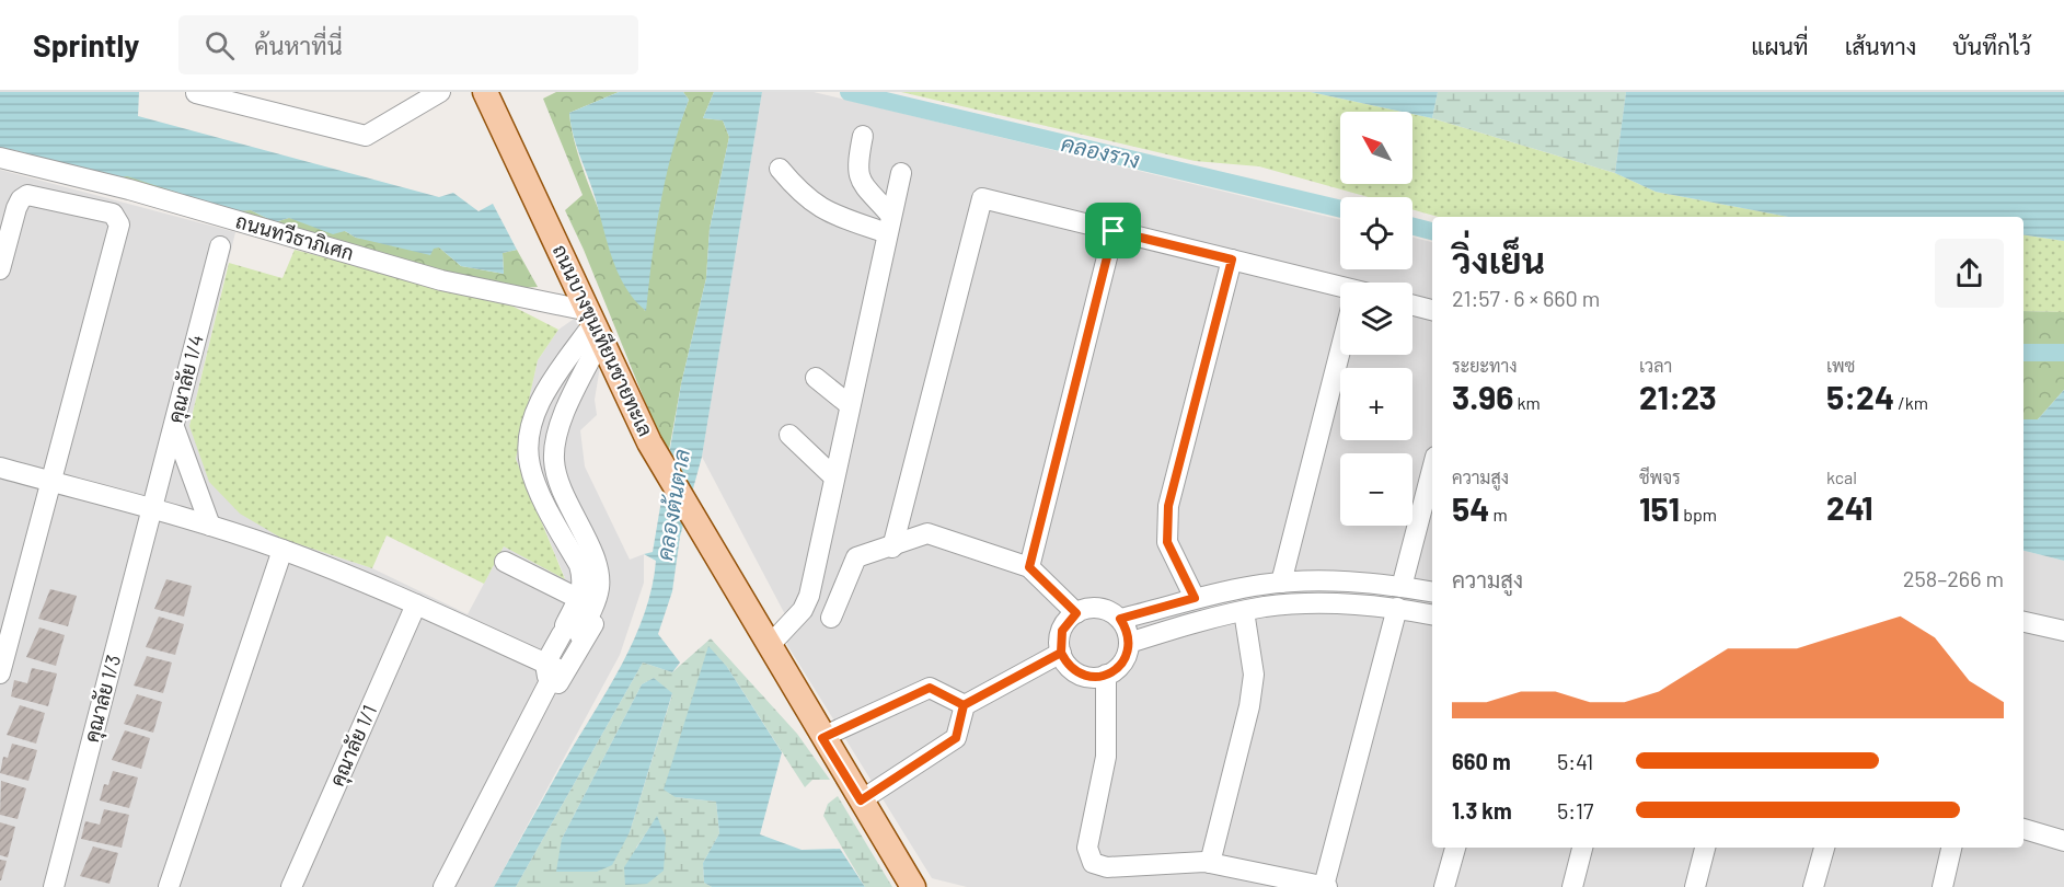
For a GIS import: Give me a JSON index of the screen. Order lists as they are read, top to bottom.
{
  "streets": {
    "main road": ["ถนนบางขุนเทียนชายทะเล"],
    "street": [
      "ถนนทวีธาภิเศก",
      "คุณาลัย 1/4",
      "คุณาลัย 1/3",
      "คุณาลัย 1/1"
    ]
  },
  "crossings": [
    ["ถนนทวีธาภิเศก", "ถนนบางขุนเทียนชายทะเล"],
    ["คุณาลัย 1/4", "คุณาลัย 1/3"]
  ],
  "water": ["คลองราง", "คลองต้นตาล"],
  "north": "top left",
  "page": {
    "header": "Sprintly",
    "search": "ค้นหาที่นี่",
    "nav": ["แผนที่", "เส้นทาง", "บันทึกไว้"],
    "map_buttons": ["+", "−"],
    "heading": ["วิ่งเย็น", "21:57 · 6 × 660 m"],
    "stats": [
      ["ระยะทาง", "3.96 km"],
      ["เวลา", "21:23"],
      ["เพซ", "5:24 /km"],
      ["ความสูง", "54 m"],
      ["ชีพจร", "151 bpm"],
      ["kcal", "241"]
    ],
    "chart": ["ความสูง", "258–266 m"],
    "list": [
      {
        "name": "660 m",
        "note": "5:41"
      },
      {
        "name": "1.3 km",
        "note": "5:17"
      }
    ]
  }
}
